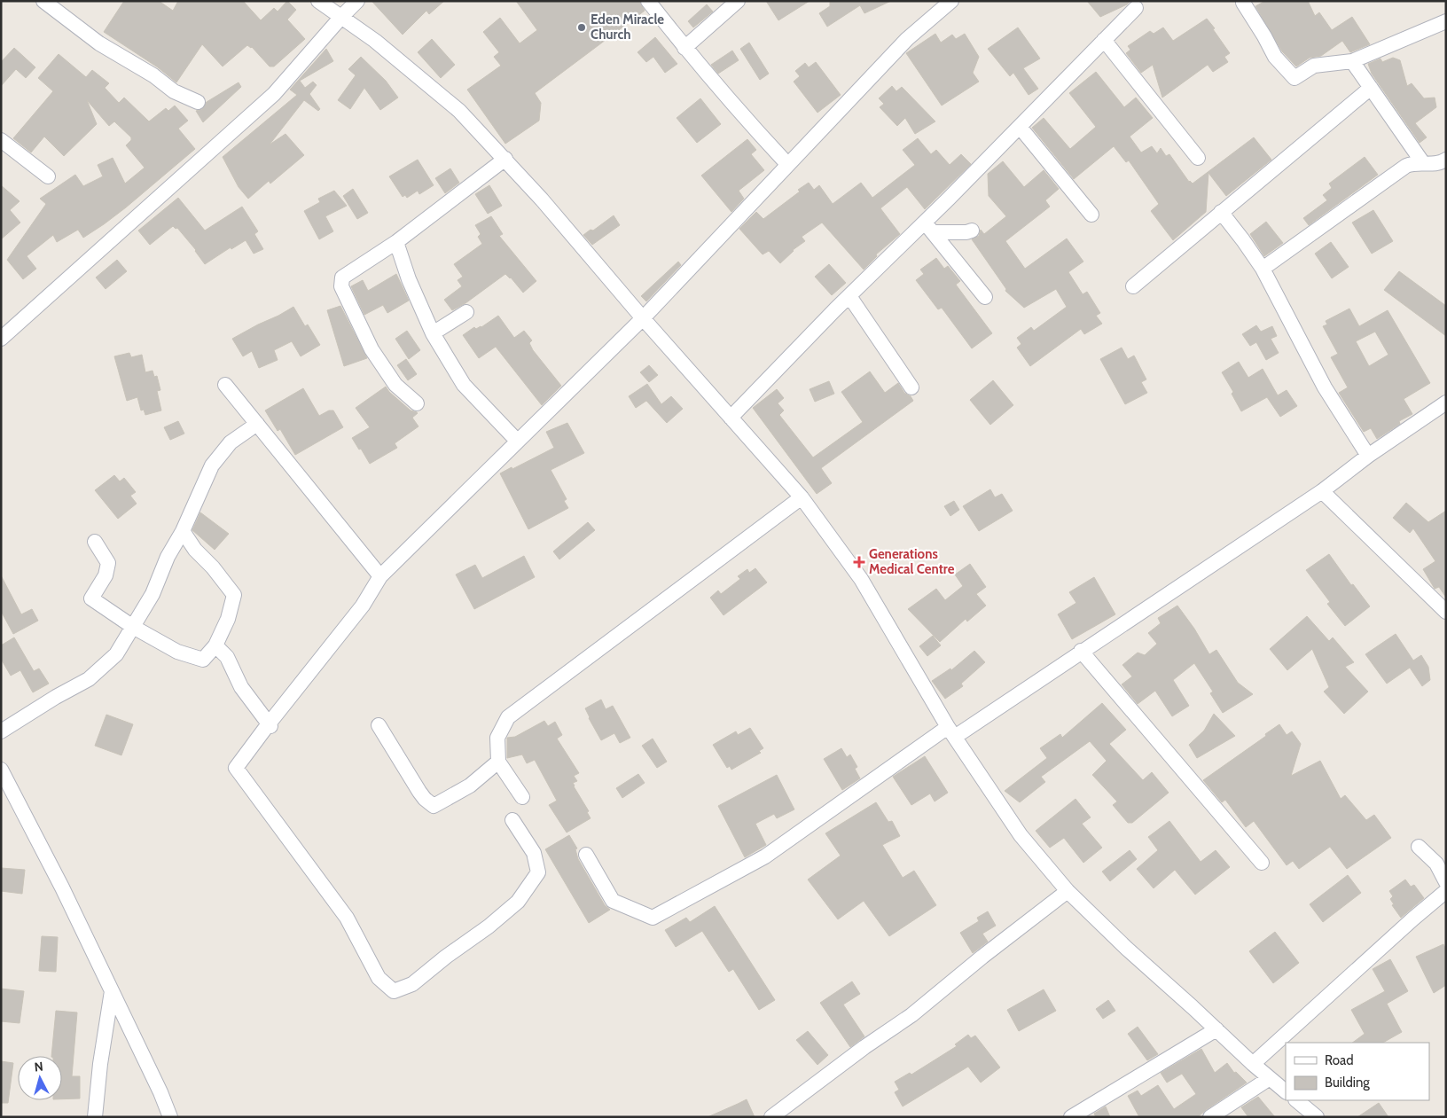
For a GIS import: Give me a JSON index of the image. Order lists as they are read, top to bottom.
{
  "places": {
    "other": ["Eden Miracle Church"],
    "health": ["Generations Medical Centre"]
  },
  "legend": ["Road", "Building"],
  "north": "top"
}
